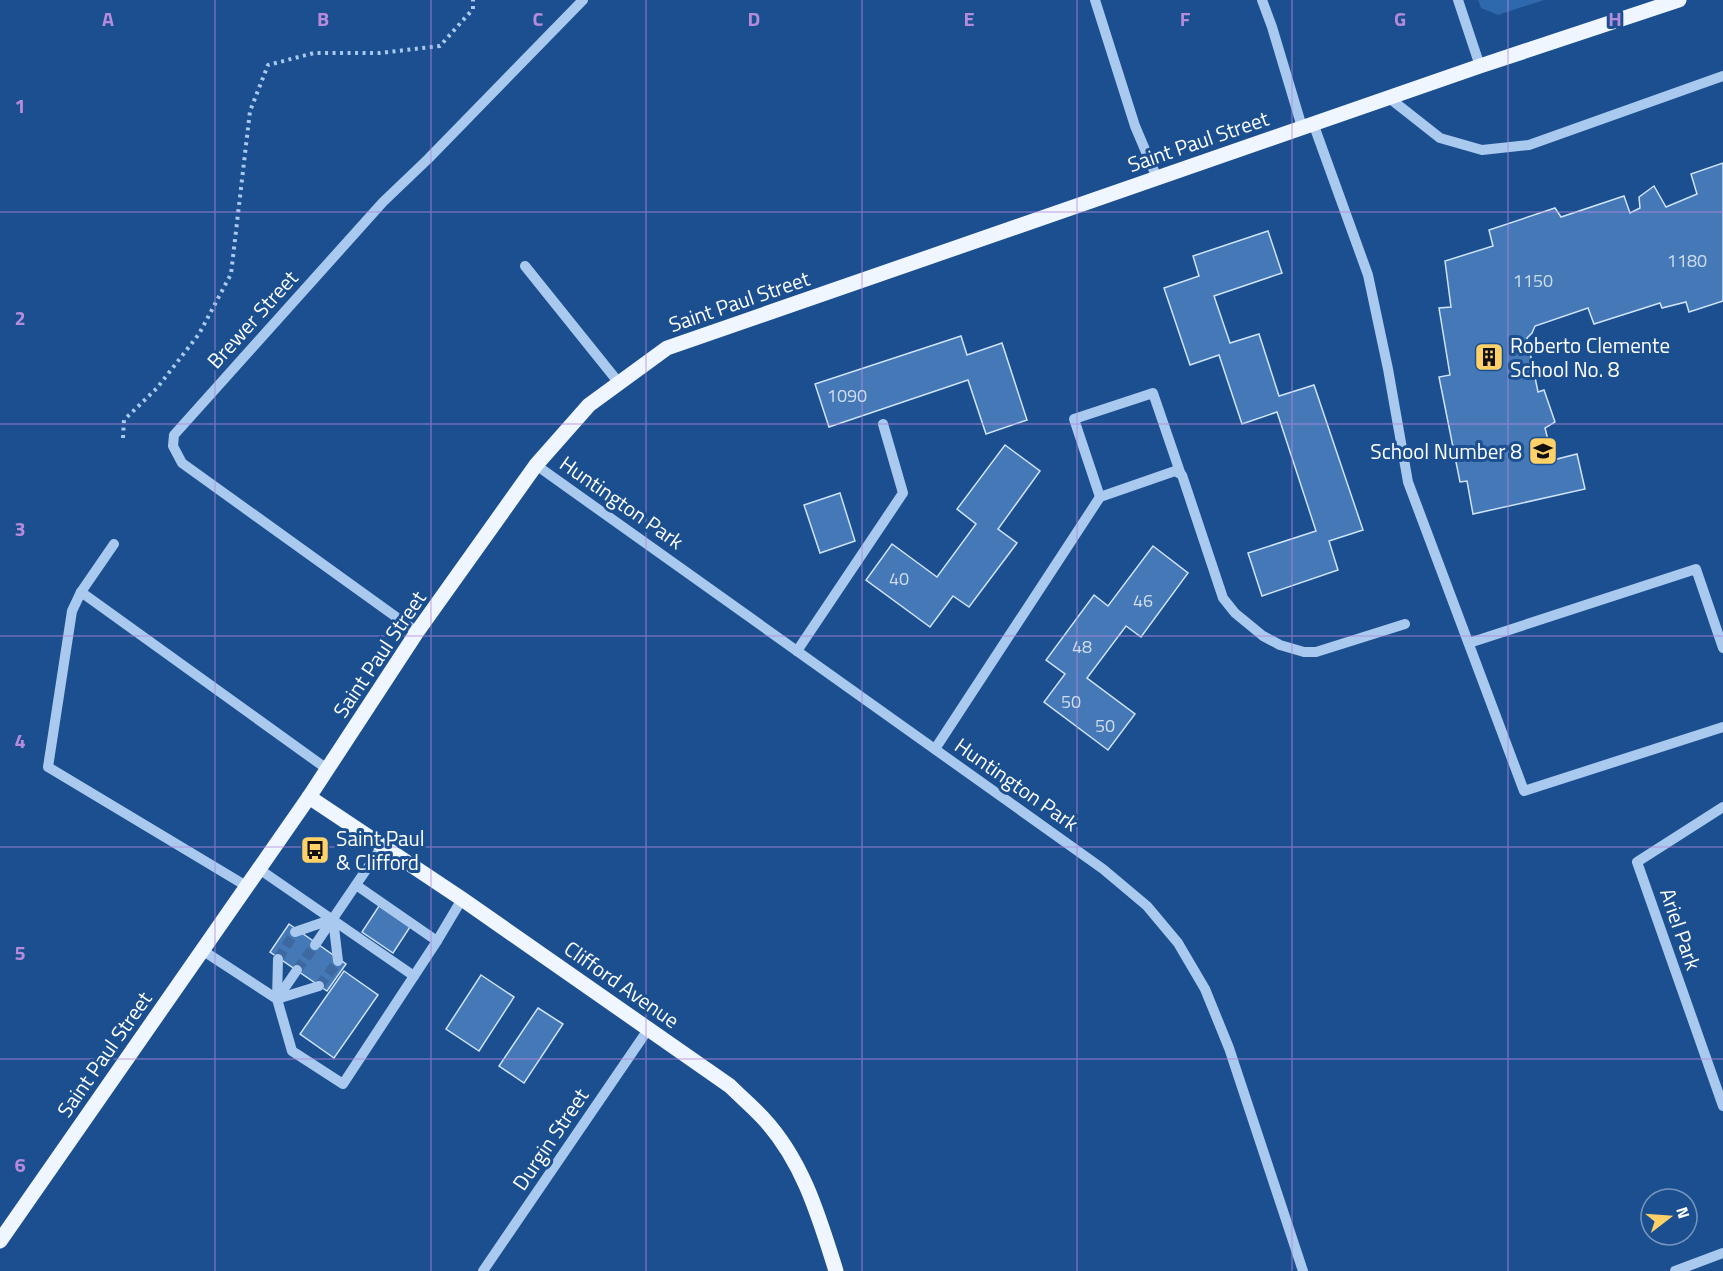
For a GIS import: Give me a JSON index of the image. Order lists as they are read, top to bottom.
{
  "streets": {
    "main road": ["Saint Paul Street", "Clifford Avenue"],
    "street": [
      "Brewer Street",
      "Huntington Park",
      "Ariel Park",
      "Durgin Street"
    ]
  },
  "crossings": [
    ["Saint Paul Street", "Brewer Street"],
    ["Saint Paul Street", "Huntington Park"],
    ["Saint Paul Street", "Clifford Avenue"],
    ["Clifford Avenue", "Durgin Street"]
  ],
  "places": {
    "building": ["Roberto Clemente School No. 8"],
    "school or university": ["School Number 8"],
    "bus stop": ["Saint Paul & Clifford"]
  },
  "house_numbers": [
    "1180",
    "1150",
    "1090",
    "40",
    "46",
    "48",
    "50",
    "50"
  ],
  "north": "right",
  "grid": {
    "columns": [
      "A",
      "B",
      "C",
      "D",
      "E",
      "F",
      "G",
      "H"
    ],
    "rows": [
      "1",
      "2",
      "3",
      "4",
      "5",
      "6"
    ]
  }
}
